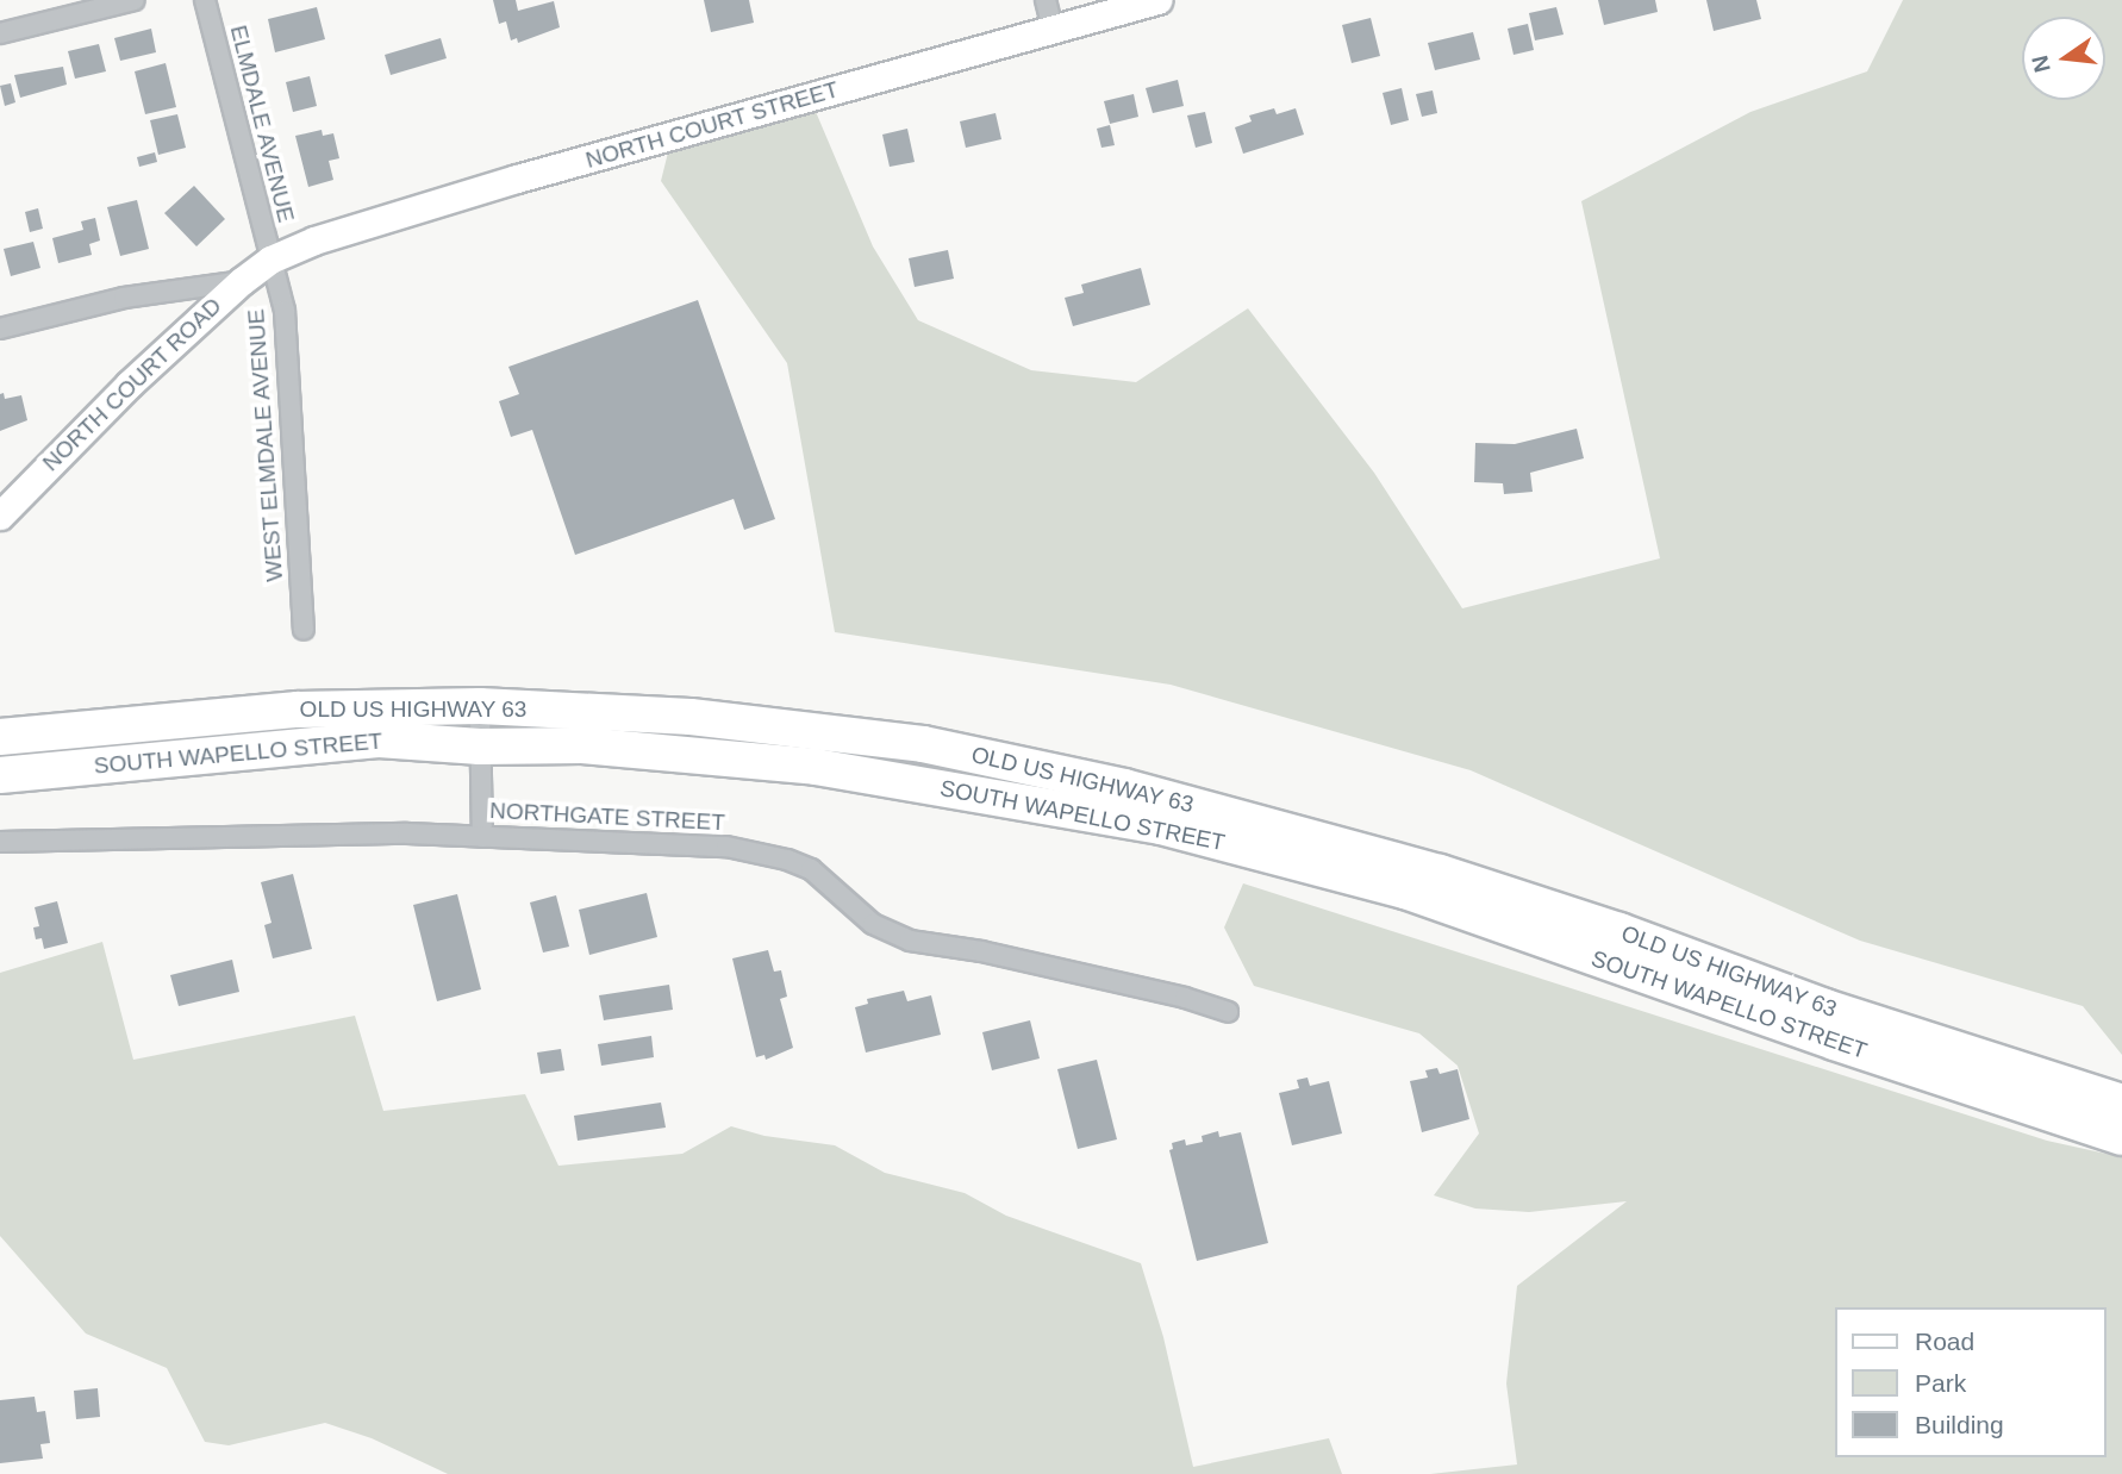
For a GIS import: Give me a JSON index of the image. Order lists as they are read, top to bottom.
{
  "streets": {
    "highway": ["OLD US HIGHWAY 63", "SOUTH WAPELLO STREET"],
    "main road": ["NORTH COURT STREET", "NORTH COURT ROAD"],
    "street": ["ELMDALE AVENUE", "WEST ELMDALE AVENUE", "NORTHGATE STREET"]
  },
  "crossings": [
    ["ELMDALE AVENUE", "NORTH COURT STREET"],
    ["ELMDALE AVENUE", "NORTH COURT ROAD"],
    ["ELMDALE AVENUE", "WEST ELMDALE AVENUE"],
    ["NORTH COURT STREET", "NORTH COURT ROAD"],
    ["NORTH COURT STREET", "WEST ELMDALE AVENUE"],
    ["NORTH COURT ROAD", "WEST ELMDALE AVENUE"]
  ],
  "legend": ["Road", "Park", "Building"],
  "north": "left"
}
